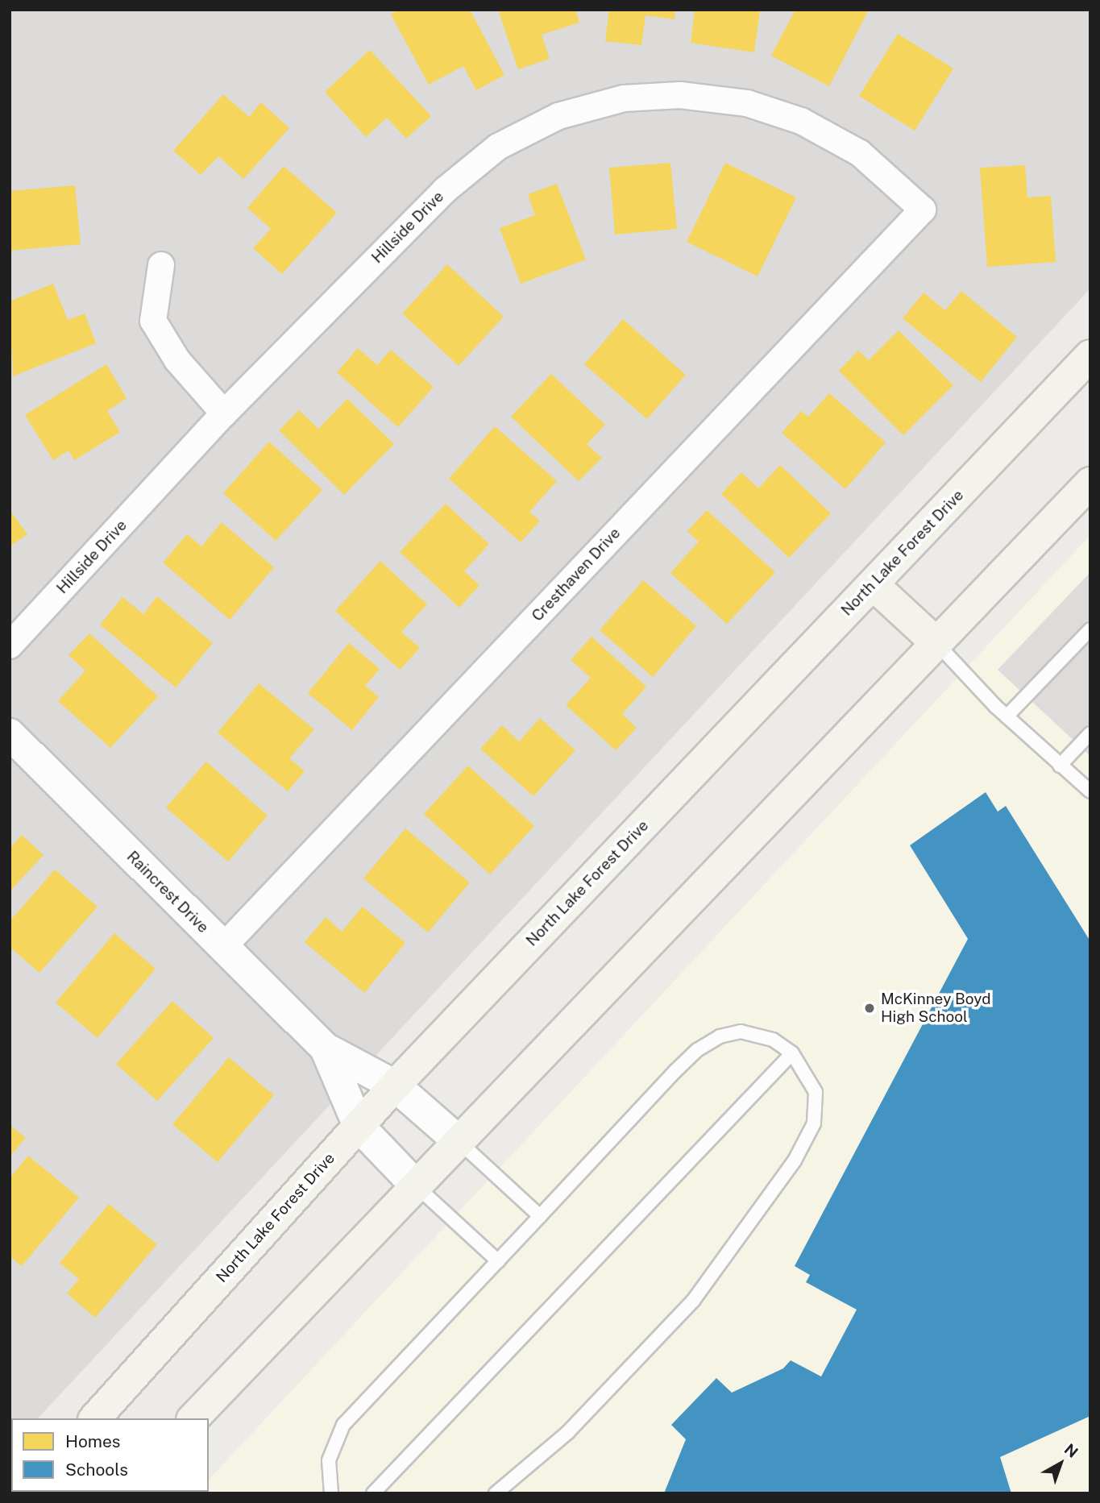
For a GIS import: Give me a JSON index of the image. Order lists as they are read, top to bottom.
{
  "streets": {
    "main road": ["North Lake Forest Drive"],
    "street": ["Hillside Drive", "Cresthaven Drive", "Raincrest Drive"]
  },
  "crossings": [
    ["Hillside Drive", "Cresthaven Drive"],
    ["North Lake Forest Drive", "Raincrest Drive"],
    ["Cresthaven Drive", "Raincrest Drive"]
  ],
  "places": ["McKinney Boyd High School"],
  "legend": ["Homes", "Schools"],
  "north": "top right"
}
